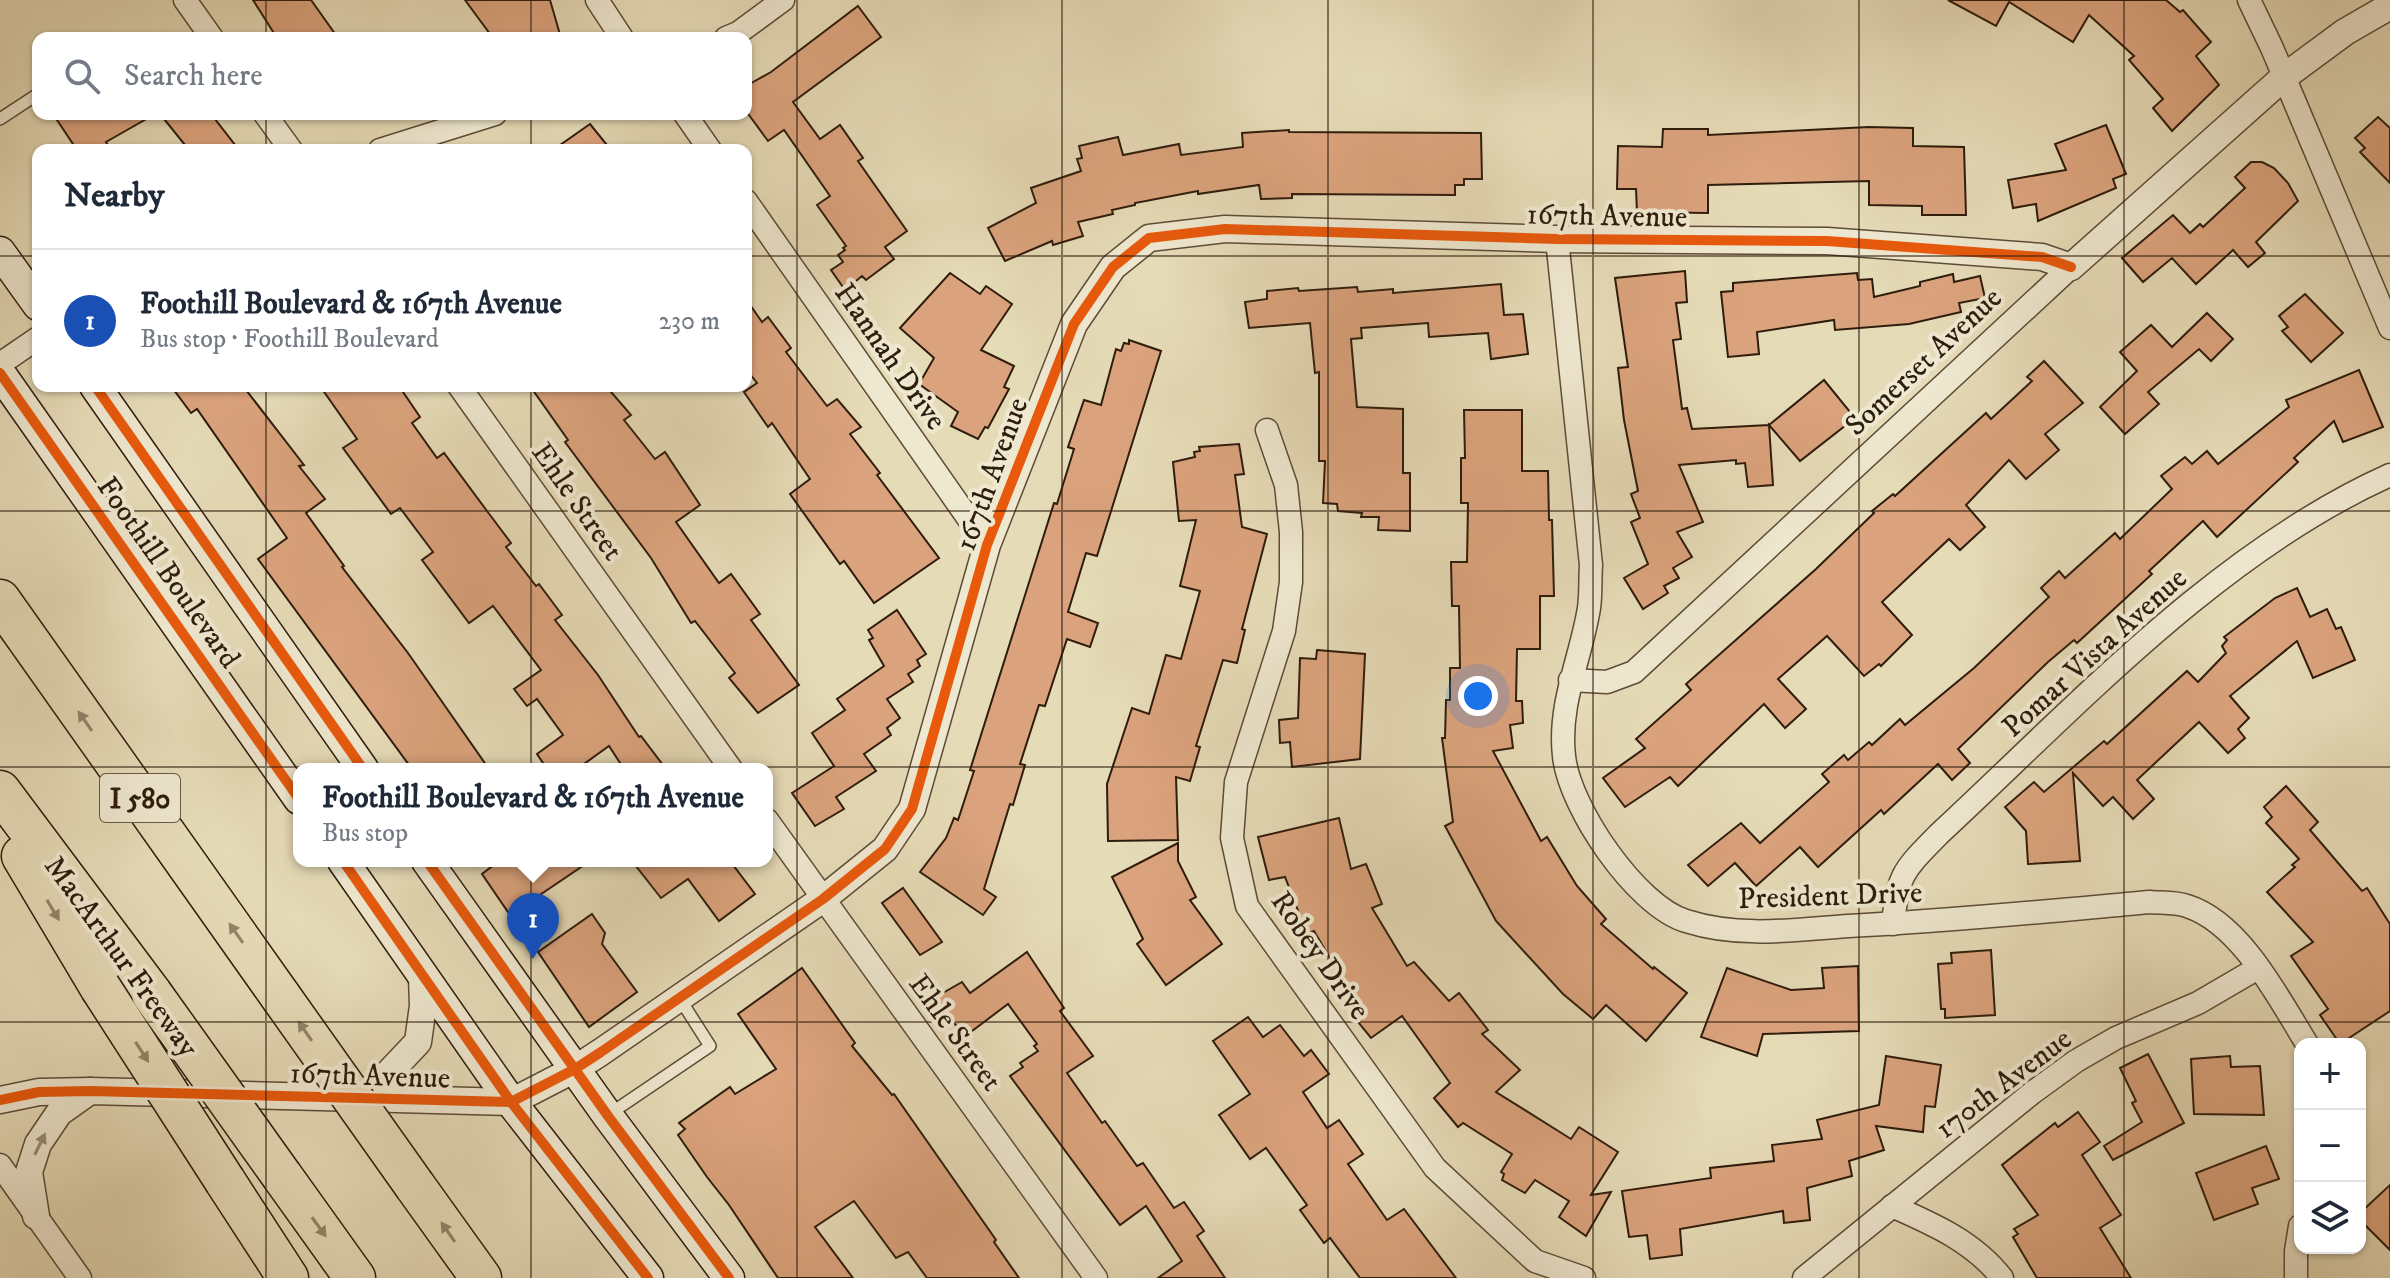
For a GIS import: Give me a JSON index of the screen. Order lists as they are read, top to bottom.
{
  "streets": {
    "highway": ["I 580", "MacArthur Freeway"],
    "main road": ["Foothill Boulevard"],
    "street": [
      "167th Avenue",
      "Hannah Drive",
      "Somerset Avenue",
      "Ehle Street",
      "Pomar Vista Avenue",
      "President Drive",
      "Robey Drive",
      "170th Avenue"
    ]
  },
  "crossings": [
    ["167th Avenue", "Hannah Drive"],
    ["167th Avenue", "Somerset Avenue"],
    ["167th Avenue", "Ehle Street"],
    ["167th Avenue", "President Drive"],
    ["Somerset Avenue", "President Drive"],
    ["Pomar Vista Avenue", "President Drive"],
    ["President Drive", "170th Avenue"]
  ],
  "page": {
    "search": "Search here",
    "heading": "Nearby",
    "list": [
      {
        "mark": "1",
        "name": "Foothill Boulevard & 167th Avenue",
        "note": "Bus stop · Foothill Boulevard",
        "value": "230 m"
      }
    ],
    "popup": ["Foothill Boulevard & 167th Avenue", "Bus stop"],
    "pins": "1",
    "map_buttons": ["+", "−"]
  }
}
